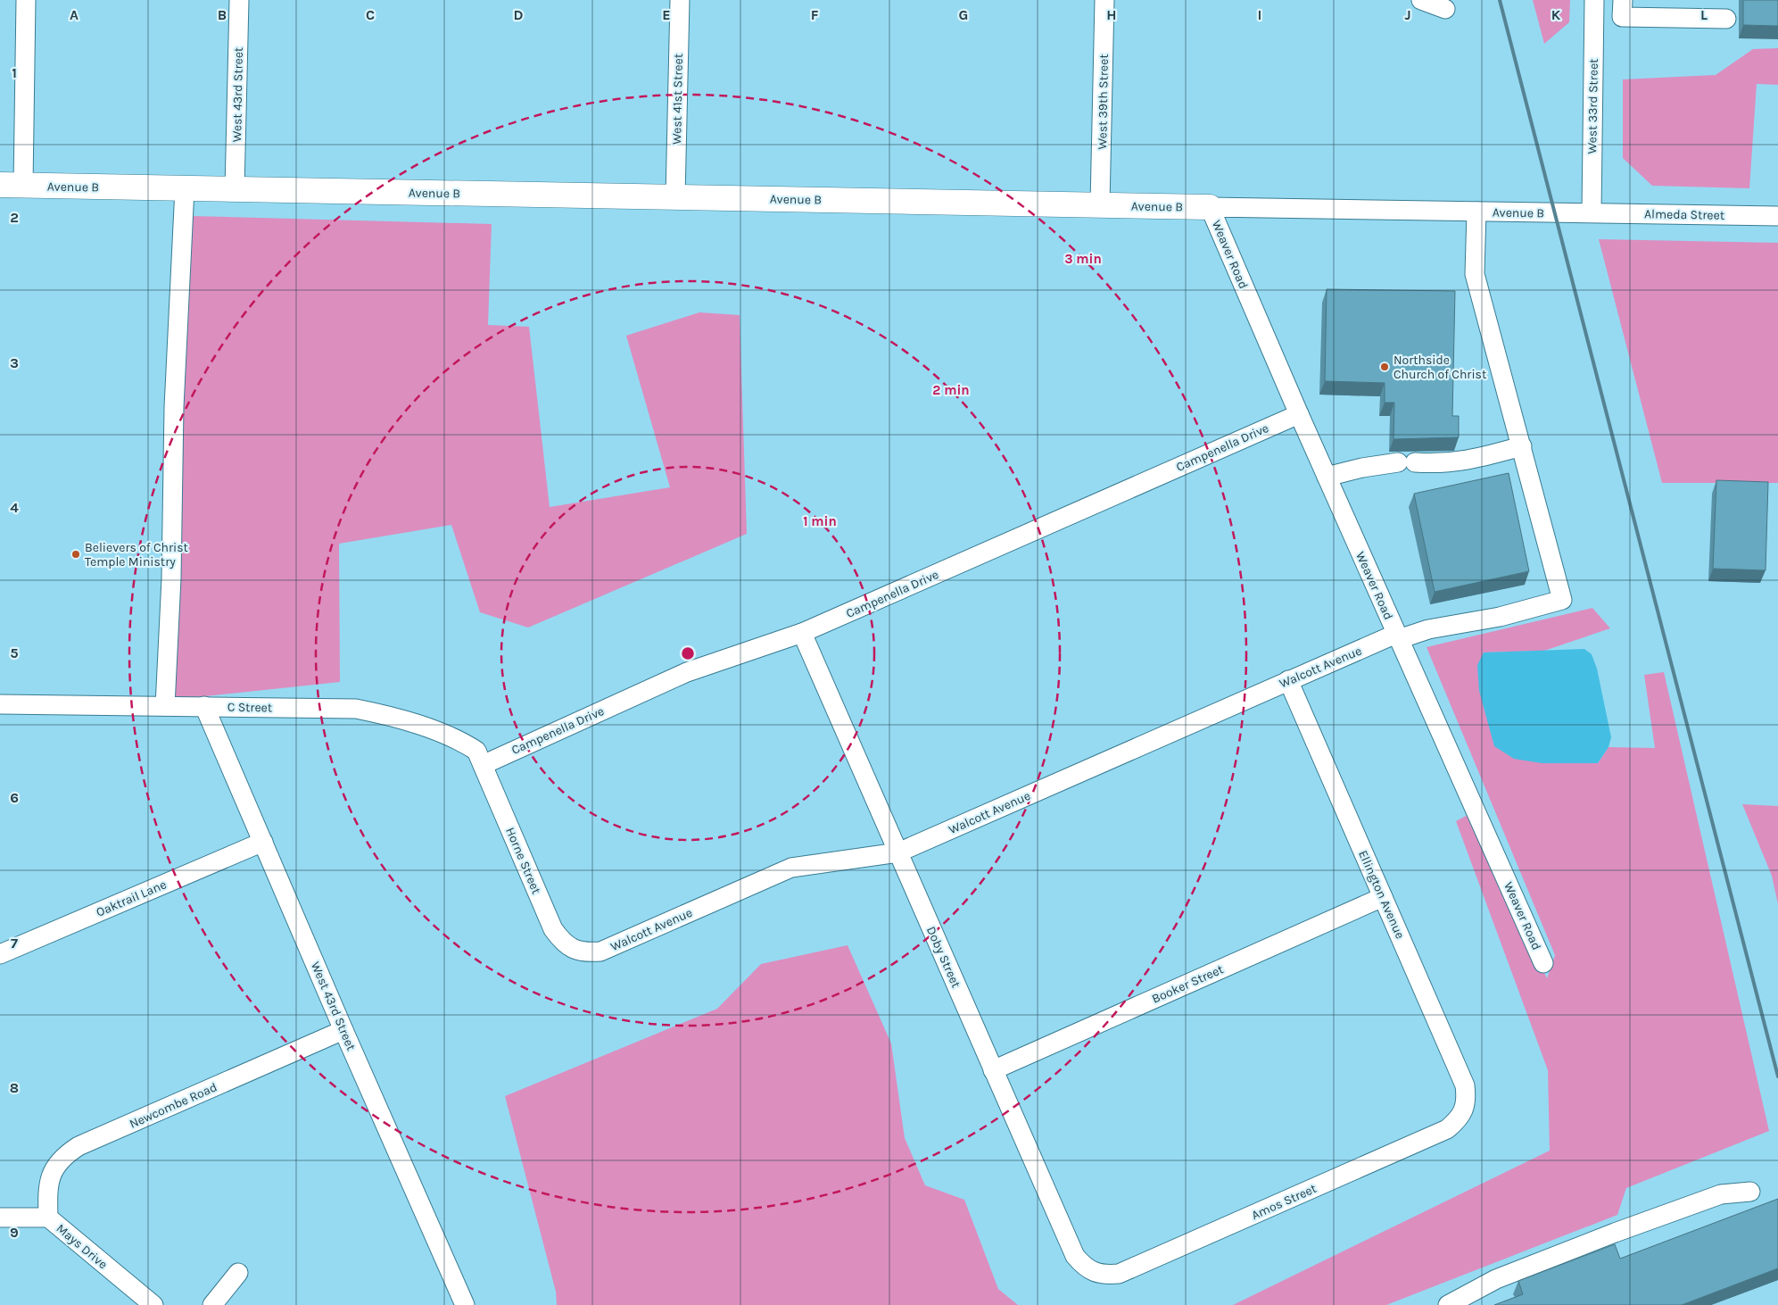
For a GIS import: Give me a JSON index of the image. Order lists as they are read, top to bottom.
{
  "streets": {
    "main road": ["Avenue B"],
    "street": [
      "West 43rd Street",
      "West 41st Street",
      "West 39th Street",
      "West 33rd Street",
      "Almeda Street",
      "Weaver Road",
      "Campenella Drive",
      "Walcott Avenue",
      "C Street",
      "Horne Street",
      "Ellington Avenue",
      "Oaktrail Lane",
      "Doby Street",
      "Booker Street",
      "Newcombe Road",
      "Amos Street",
      "Mays Drive"
    ]
  },
  "crossings": [
    ["West 43rd Street", "Avenue B"],
    ["West 43rd Street", "C Street"],
    ["West 43rd Street", "Oaktrail Lane"],
    ["West 43rd Street", "Newcombe Road"],
    ["West 41st Street", "Avenue B"],
    ["West 39th Street", "Avenue B"],
    ["West 33rd Street", "Avenue B"],
    ["West 33rd Street", "Almeda Street"],
    ["Avenue B", "Almeda Street"],
    ["Avenue B", "Weaver Road"],
    ["Weaver Road", "Campenella Drive"],
    ["Weaver Road", "Walcott Avenue"],
    ["Campenella Drive", "C Street"],
    ["Campenella Drive", "Horne Street"],
    ["Campenella Drive", "Doby Street"],
    ["Walcott Avenue", "Horne Street"],
    ["Walcott Avenue", "Ellington Avenue"],
    ["Walcott Avenue", "Doby Street"],
    ["C Street", "Horne Street"],
    ["Ellington Avenue", "Booker Street"],
    ["Ellington Avenue", "Amos Street"],
    ["Doby Street", "Booker Street"],
    ["Doby Street", "Amos Street"],
    ["Newcombe Road", "Mays Drive"]
  ],
  "places": ["Northside Church of Christ", "Believers of Christ Temple Ministry"],
  "grid": {
    "columns": [
      "A",
      "B",
      "C",
      "D",
      "E",
      "F",
      "G",
      "H",
      "I",
      "J",
      "K",
      "L"
    ],
    "rows": [
      "1",
      "2",
      "3",
      "4",
      "5",
      "6",
      "7",
      "8",
      "9"
    ]
  },
  "rings": ["3 min", "2 min", "1 min"]
}
